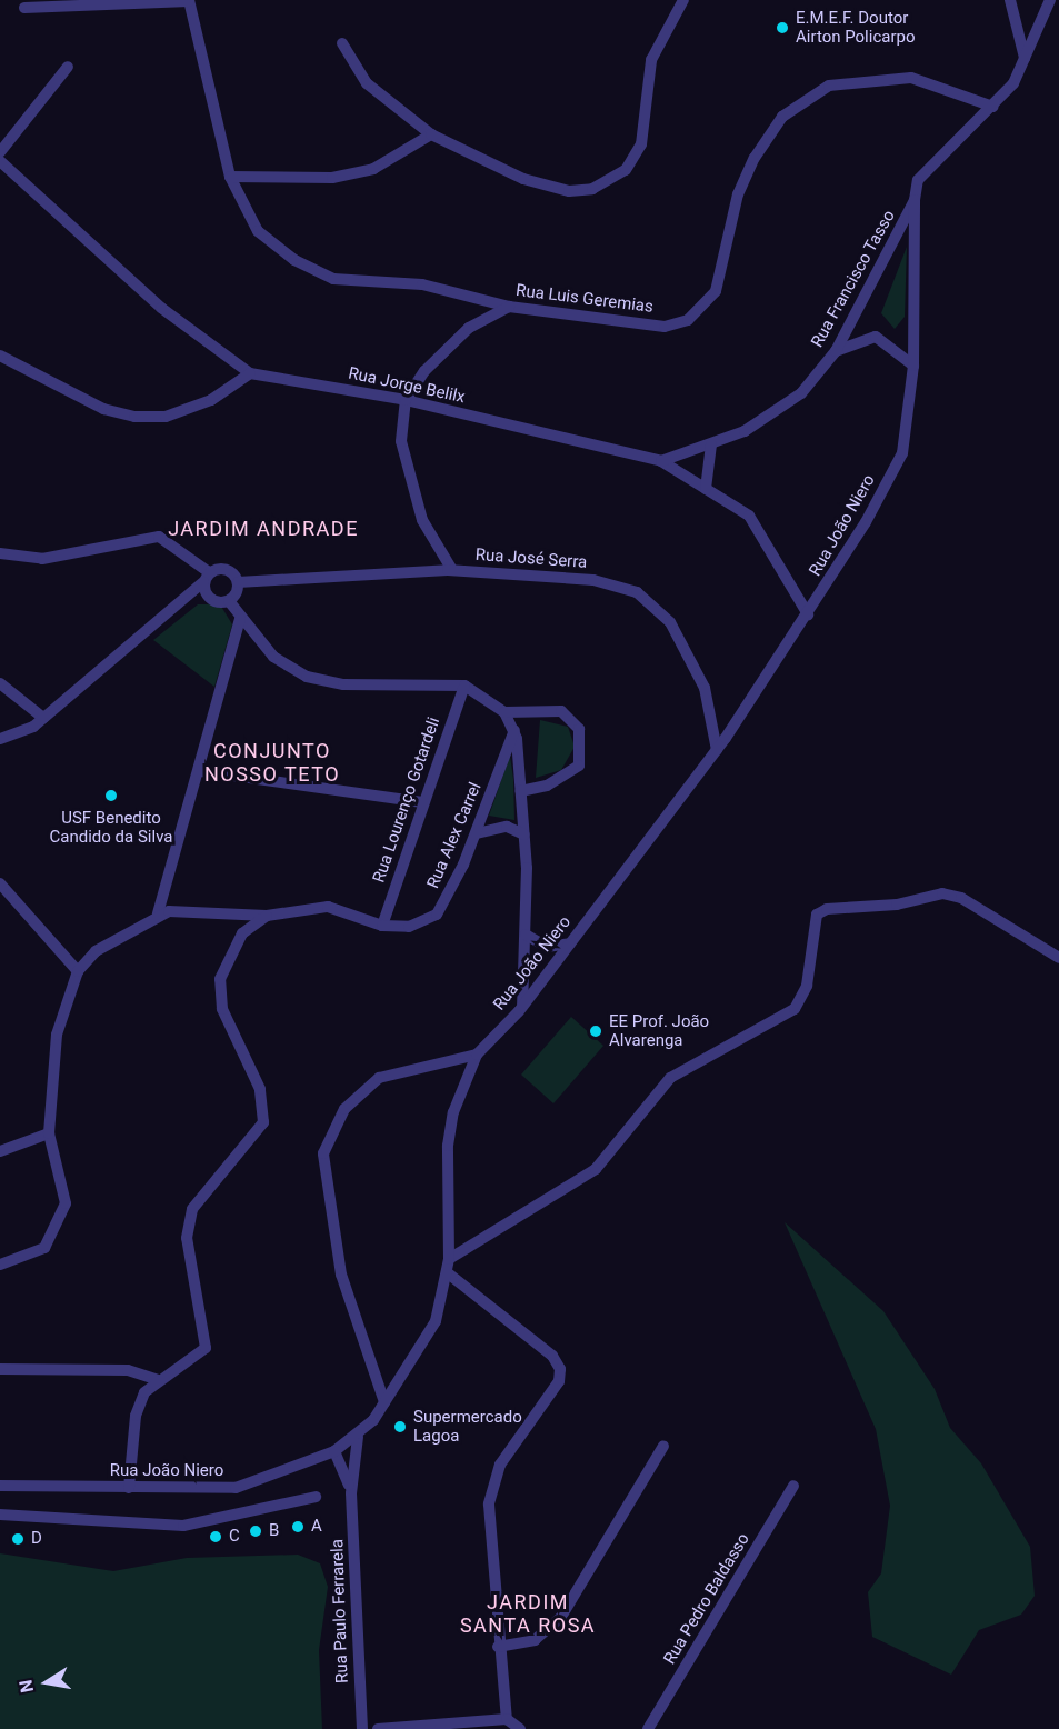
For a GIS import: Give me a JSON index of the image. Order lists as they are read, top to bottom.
{
  "streets": {
    "street": [
      "Rua Francisco Tasso",
      "Rua Luis Geremias",
      "Rua Jorge Belilx",
      "Rua João Niero",
      "Rua José Serra",
      "Rua Lourenço Gotardeli",
      "Rua Alex Carrel",
      "Rua Pedro Baldasso",
      "Rua Paulo Ferrarela"
    ]
  },
  "crossings": [
    ["Rua Francisco Tasso", "Rua Luis Geremias"],
    ["Rua Francisco Tasso", "Rua Jorge Belilx"],
    ["Rua Francisco Tasso", "Rua João Niero"],
    ["Rua Jorge Belilx", "Rua João Niero"],
    ["Rua João Niero", "Rua José Serra"],
    ["Rua João Niero", "Rua Paulo Ferrarela"],
    ["Rua Lourenço Gotardeli", "Rua Alex Carrel"]
  ],
  "districts": ["JARDIM ANDRADE", "CONJUNTO NOSSO TETO", "JARDIM SANTA ROSA"],
  "places": [
    "E.M.E.F. Doutor Airton Policarpo",
    "USF Benedito Candido da Silva",
    "EE Prof. João Alvarenga",
    "Supermercado Lagoa",
    "A",
    "B",
    "C",
    "D"
  ],
  "north": "left"
}
